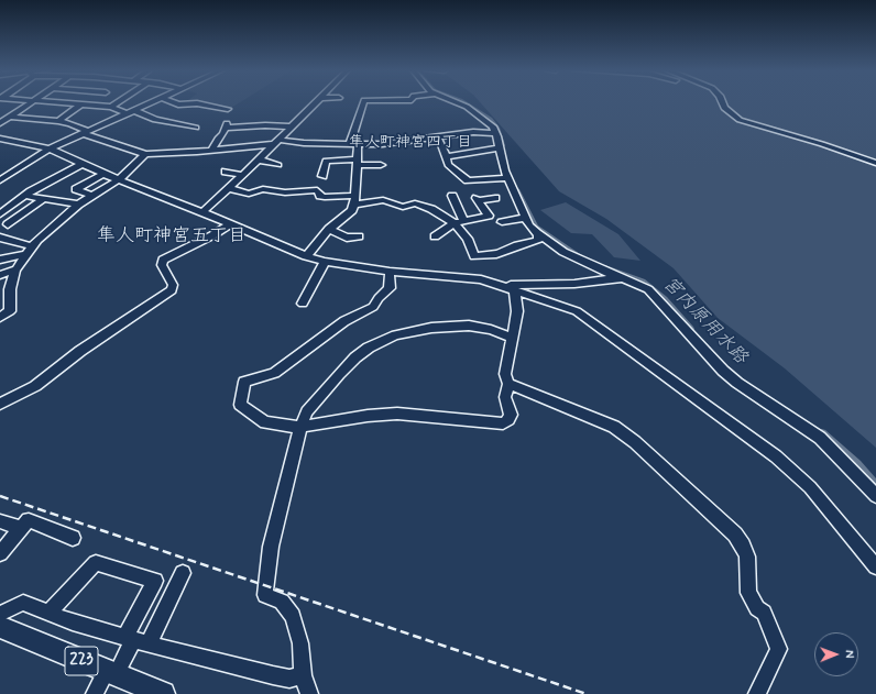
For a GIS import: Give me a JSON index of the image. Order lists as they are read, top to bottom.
{
  "streets": {
    "highway": ["223"]
  },
  "districts": ["隼人町神宮四丁目", "隼人町神宮五丁目"],
  "water": ["宮内原用水路"],
  "north": "right"
}
